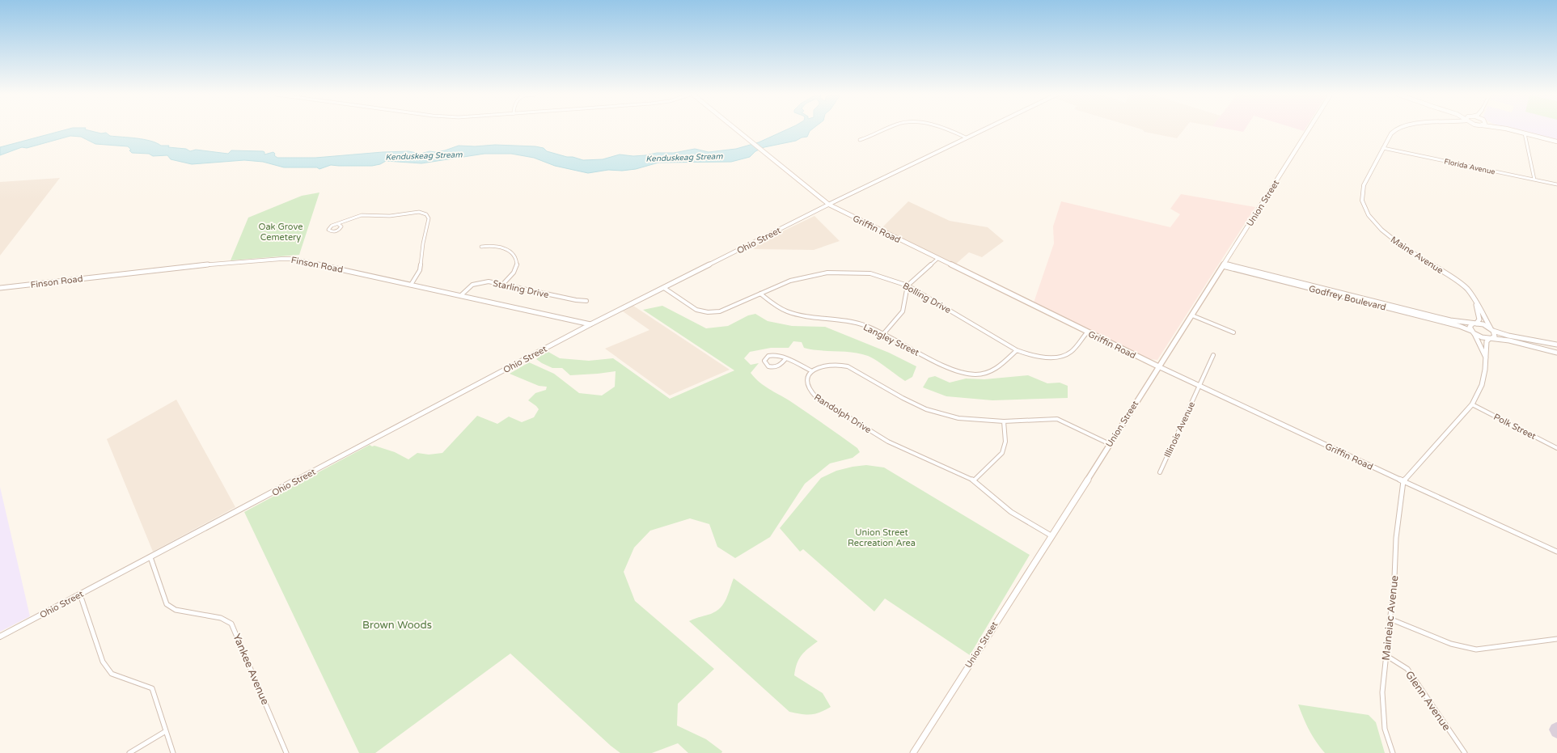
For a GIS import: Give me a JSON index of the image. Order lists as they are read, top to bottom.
{
  "streets": {
    "main road": ["Union Street", "Griffin Road"],
    "street": [
      "Florida Avenue",
      "Ohio Street",
      "Maine Avenue",
      "Finson Road",
      "Starling Drive",
      "Bolling Drive",
      "Godfrey Boulevard",
      "Langley Street",
      "Randolph Drive",
      "Polk Street",
      "Illinois Avenue",
      "Maineiac Avenue",
      "Yankee Avenue",
      "Glenn Avenue"
    ]
  },
  "crossings": [
    ["Florida Avenue", "Maine Avenue"],
    ["Union Street", "Griffin Road"],
    ["Union Street", "Godfrey Boulevard"],
    ["Union Street", "Randolph Drive"],
    ["Griffin Road", "Ohio Street"],
    ["Griffin Road", "Bolling Drive"],
    ["Griffin Road", "Illinois Avenue"],
    ["Griffin Road", "Maineiac Avenue"],
    ["Ohio Street", "Finson Road"],
    ["Ohio Street", "Bolling Drive"],
    ["Ohio Street", "Yankee Avenue"],
    ["Maine Avenue", "Godfrey Boulevard"],
    ["Finson Road", "Starling Drive"],
    ["Bolling Drive", "Langley Street"],
    ["Maineiac Avenue", "Glenn Avenue"]
  ],
  "water": ["Kenduskeag Stream"],
  "parks": ["Oak Grove Cemetery", "Union Street Recreation Area", "Brown Woods"]
}
